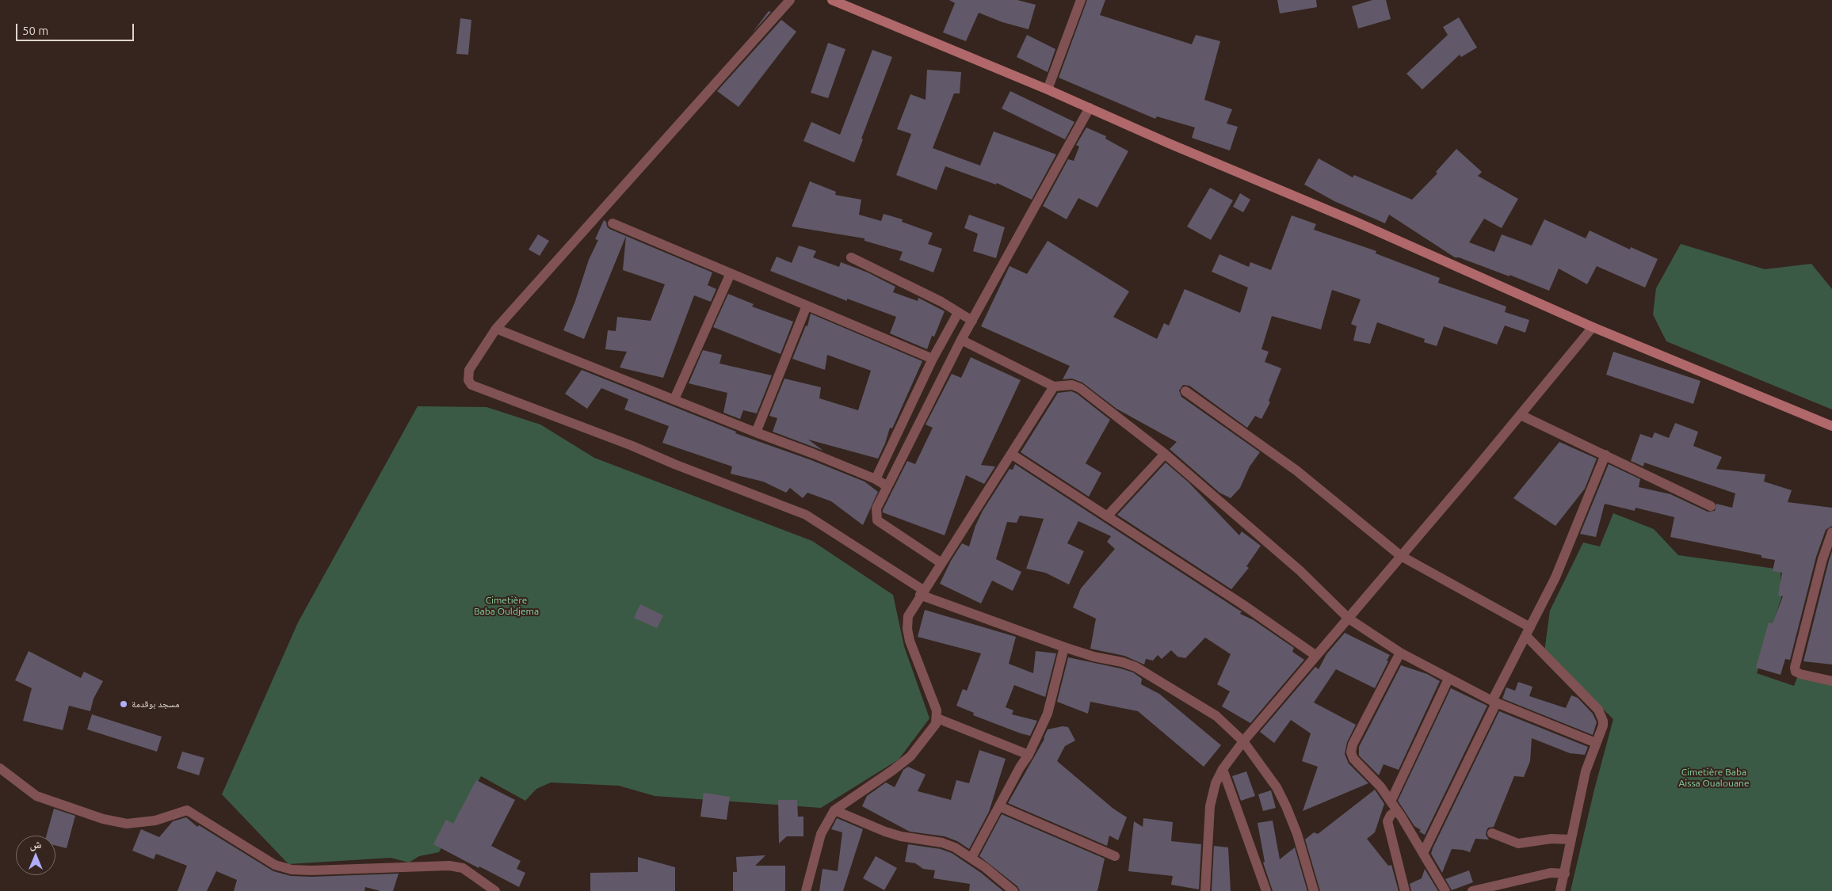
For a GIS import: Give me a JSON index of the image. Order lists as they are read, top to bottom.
{
  "parks": ["Cimetière Baba Ouldjema", "Cimetière Baba Aissa Oualouane"],
  "places": ["مسجد بوقدمة"],
  "scale_bar": "50 m",
  "north": "top"
}
